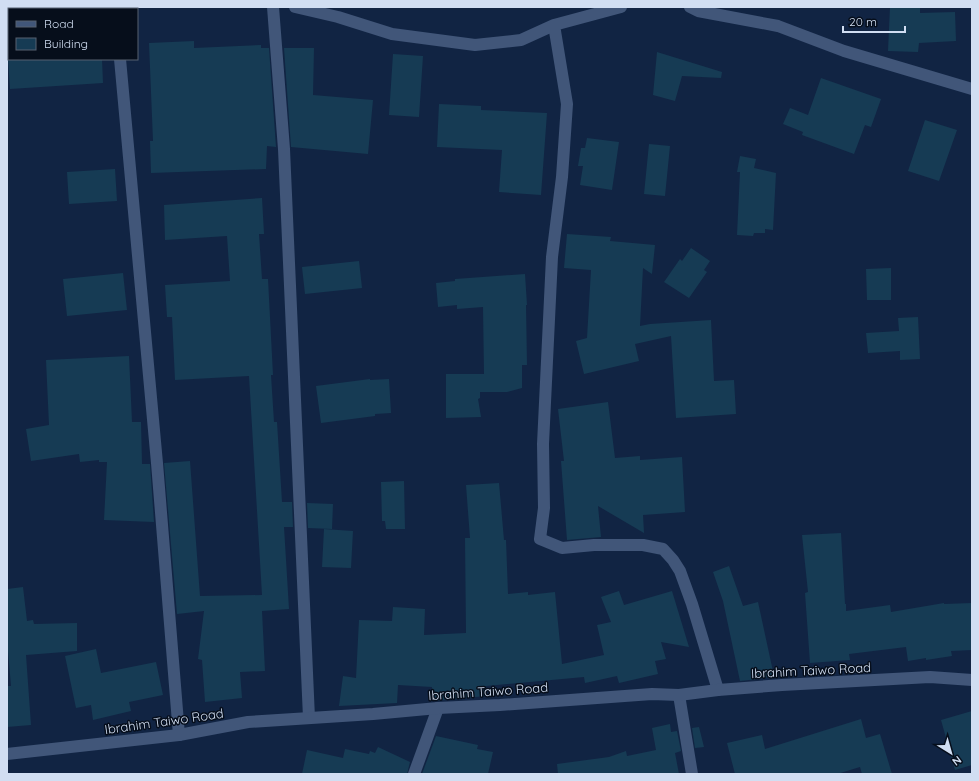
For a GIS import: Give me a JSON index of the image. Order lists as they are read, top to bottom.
{
  "streets": {
    "street": ["Ibrahim Taiwo Road"]
  },
  "legend": ["Road", "Building"],
  "scale_bar": "20 m",
  "north": "bottom right"
}
